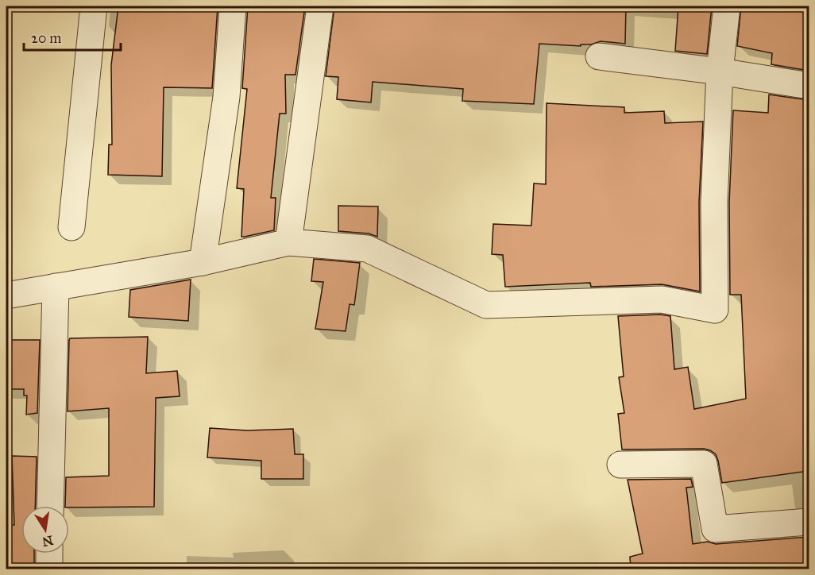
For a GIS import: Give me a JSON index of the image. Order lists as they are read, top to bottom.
{
  "scale_bar": "20 m",
  "north": "bottom"
}
